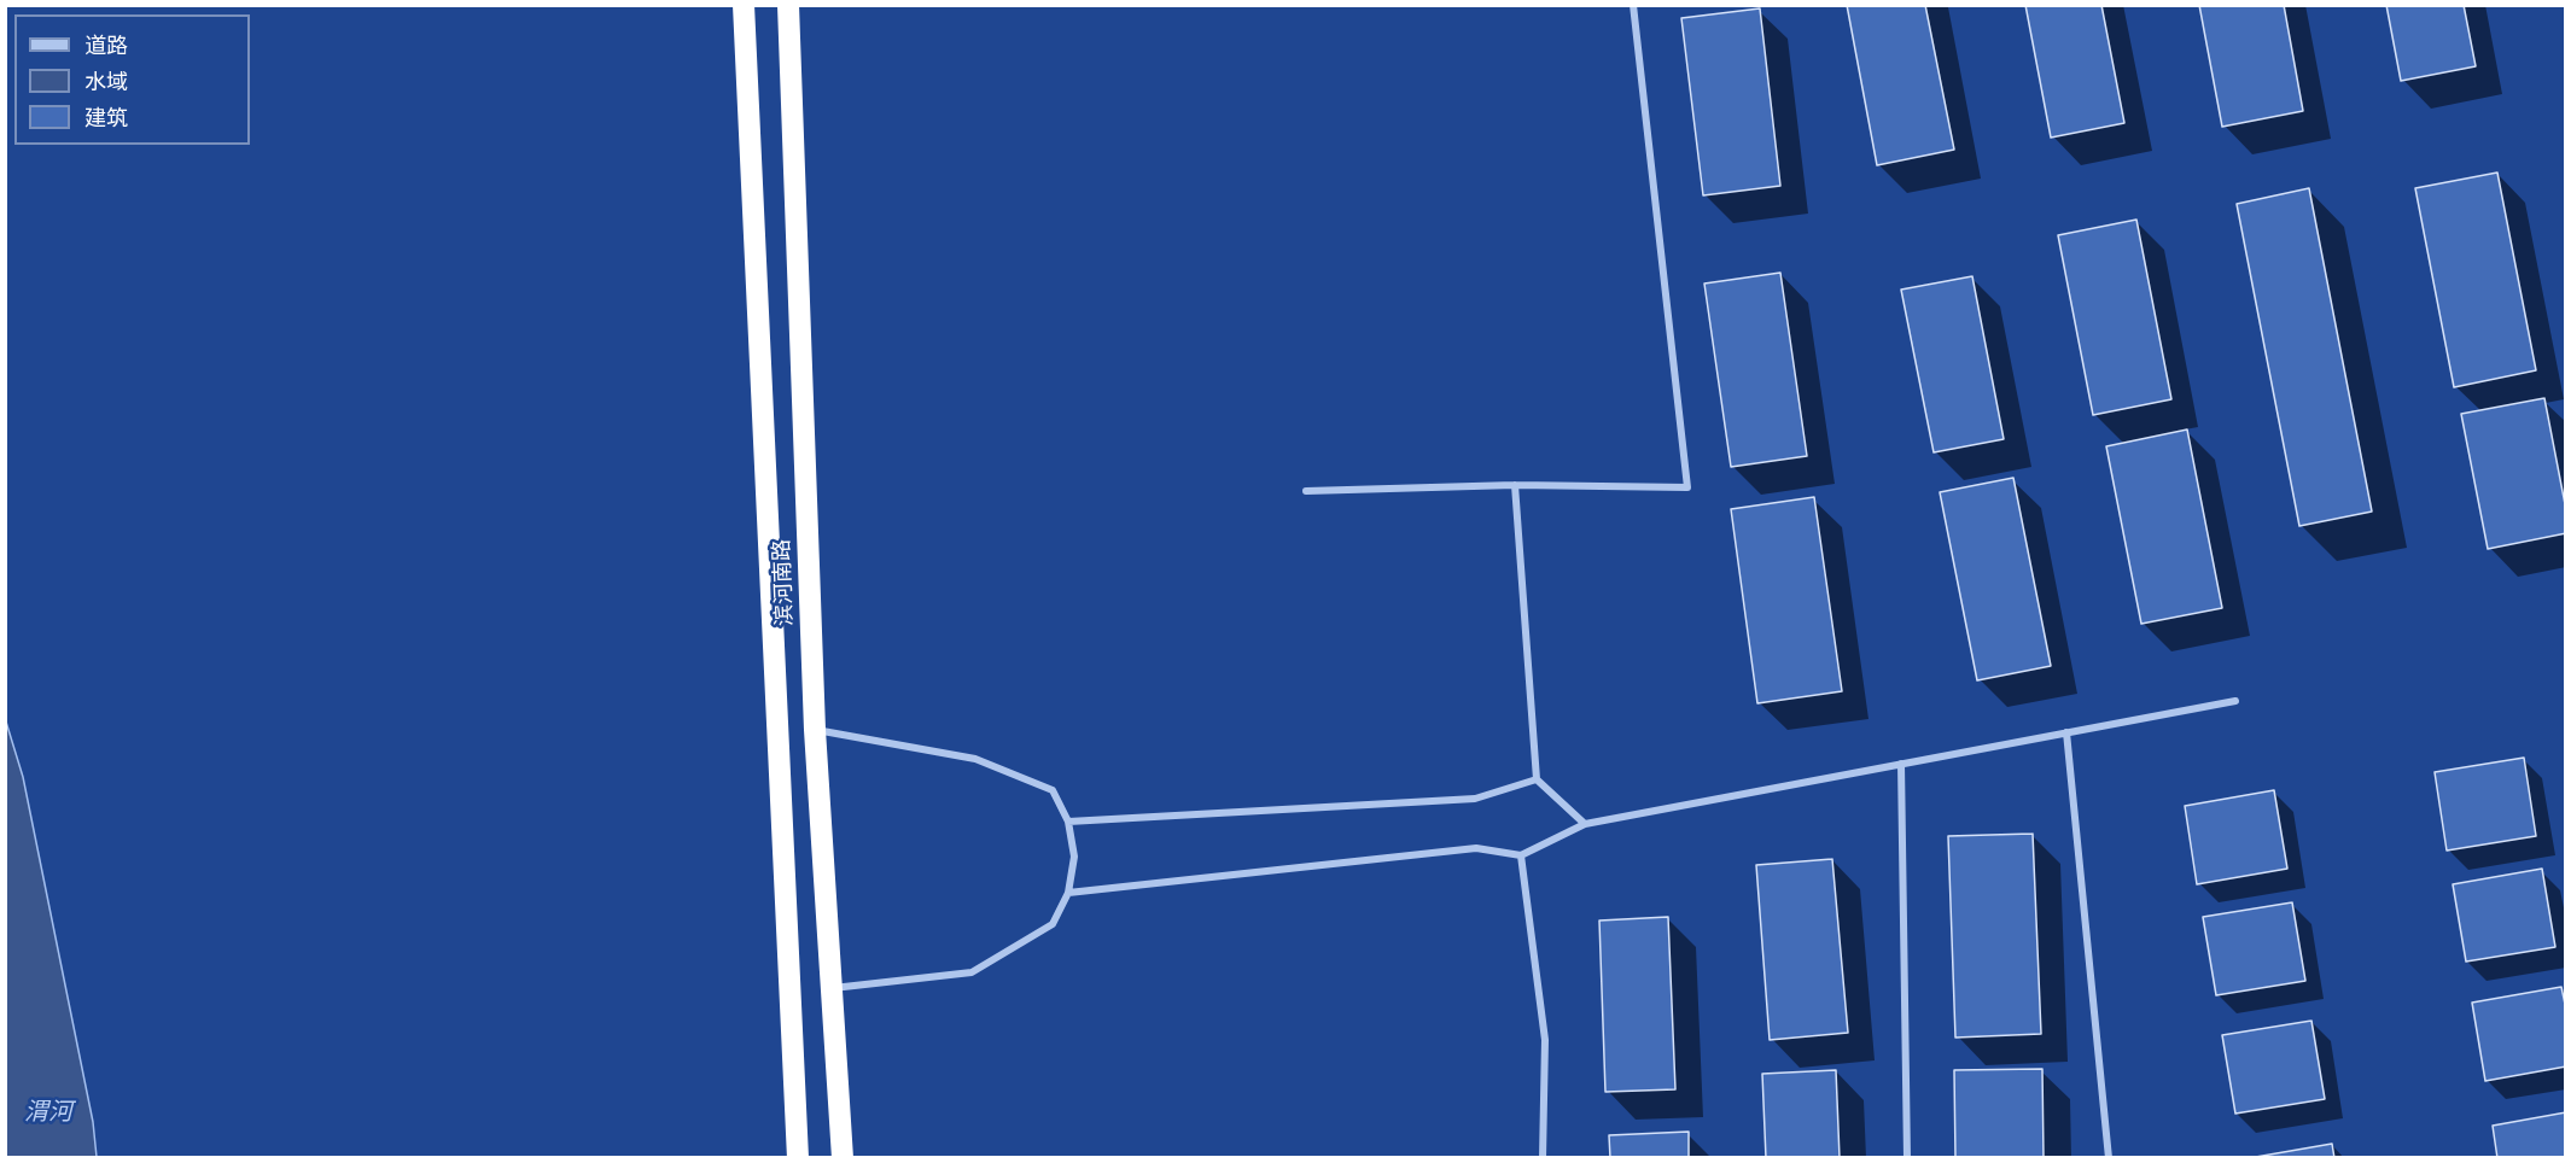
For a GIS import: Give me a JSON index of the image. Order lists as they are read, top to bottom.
{
  "streets": {
    "highway": ["滨河南路"]
  },
  "water": ["渭河"],
  "legend": ["道路", "水域", "建筑"]
}
